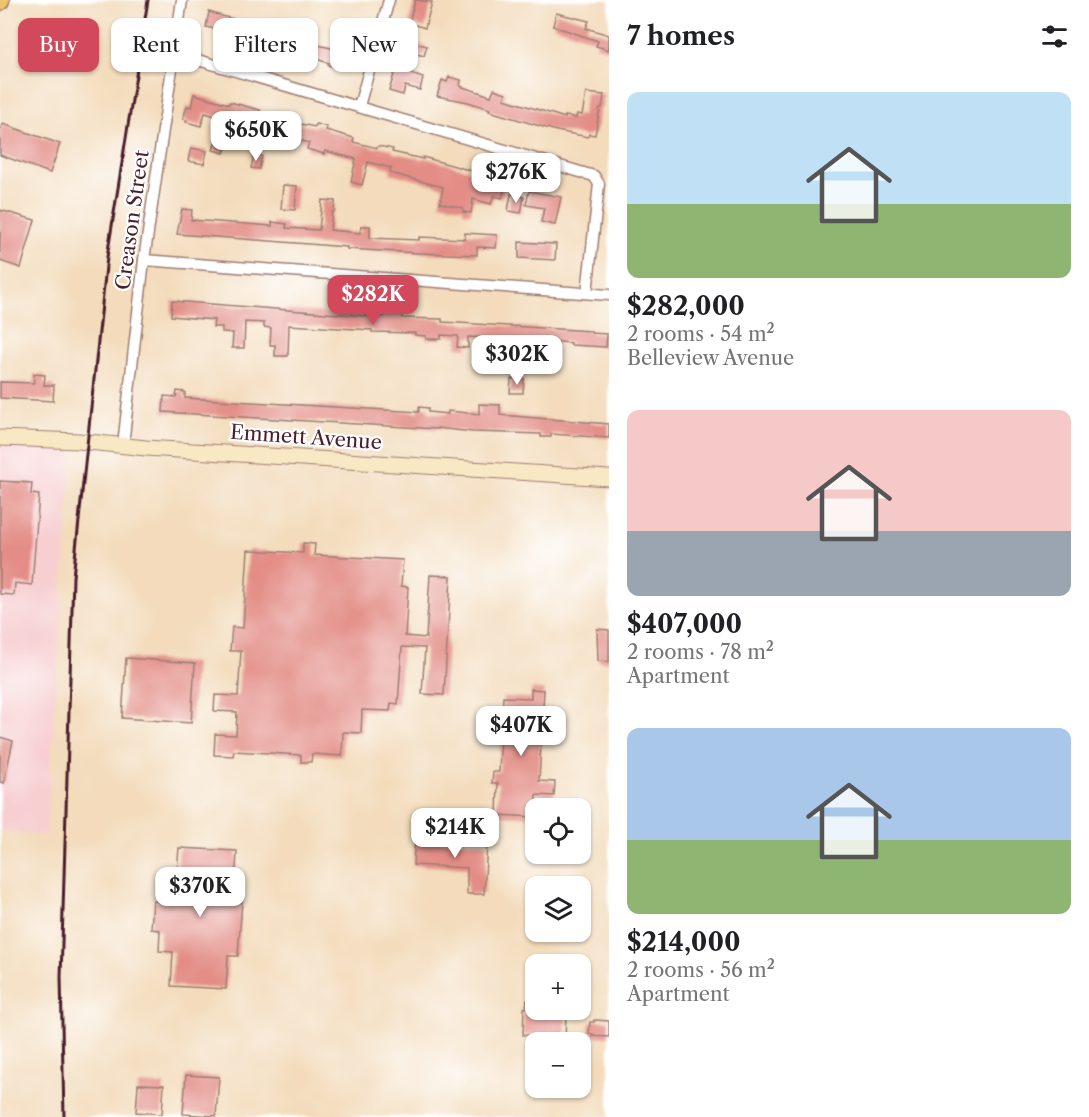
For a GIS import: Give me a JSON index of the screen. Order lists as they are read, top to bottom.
{
  "streets": {
    "street": ["Creason Street", "Emmett Avenue"]
  },
  "crossings": [
    ["Creason Street", "Emmett Avenue"]
  ],
  "page": {
    "heading": "7 homes",
    "chip": [
      "Buy",
      "Rent",
      "Filters",
      "New"
    ],
    "list": [
      {
        "name": "$282,000",
        "note": "2 rooms · 54 m² · Belleview Avenue"
      },
      {
        "name": "$407,000",
        "note": "2 rooms · 78 m² · Apartment"
      },
      {
        "name": "$214,000",
        "note": "2 rooms · 56 m² · Apartment"
      }
    ],
    "price": [
      "$650K",
      "$276K",
      "$282K",
      "$302K",
      "$407K",
      "$214K",
      "$370K"
    ],
    "map_buttons": ["+", "−"]
  }
}
